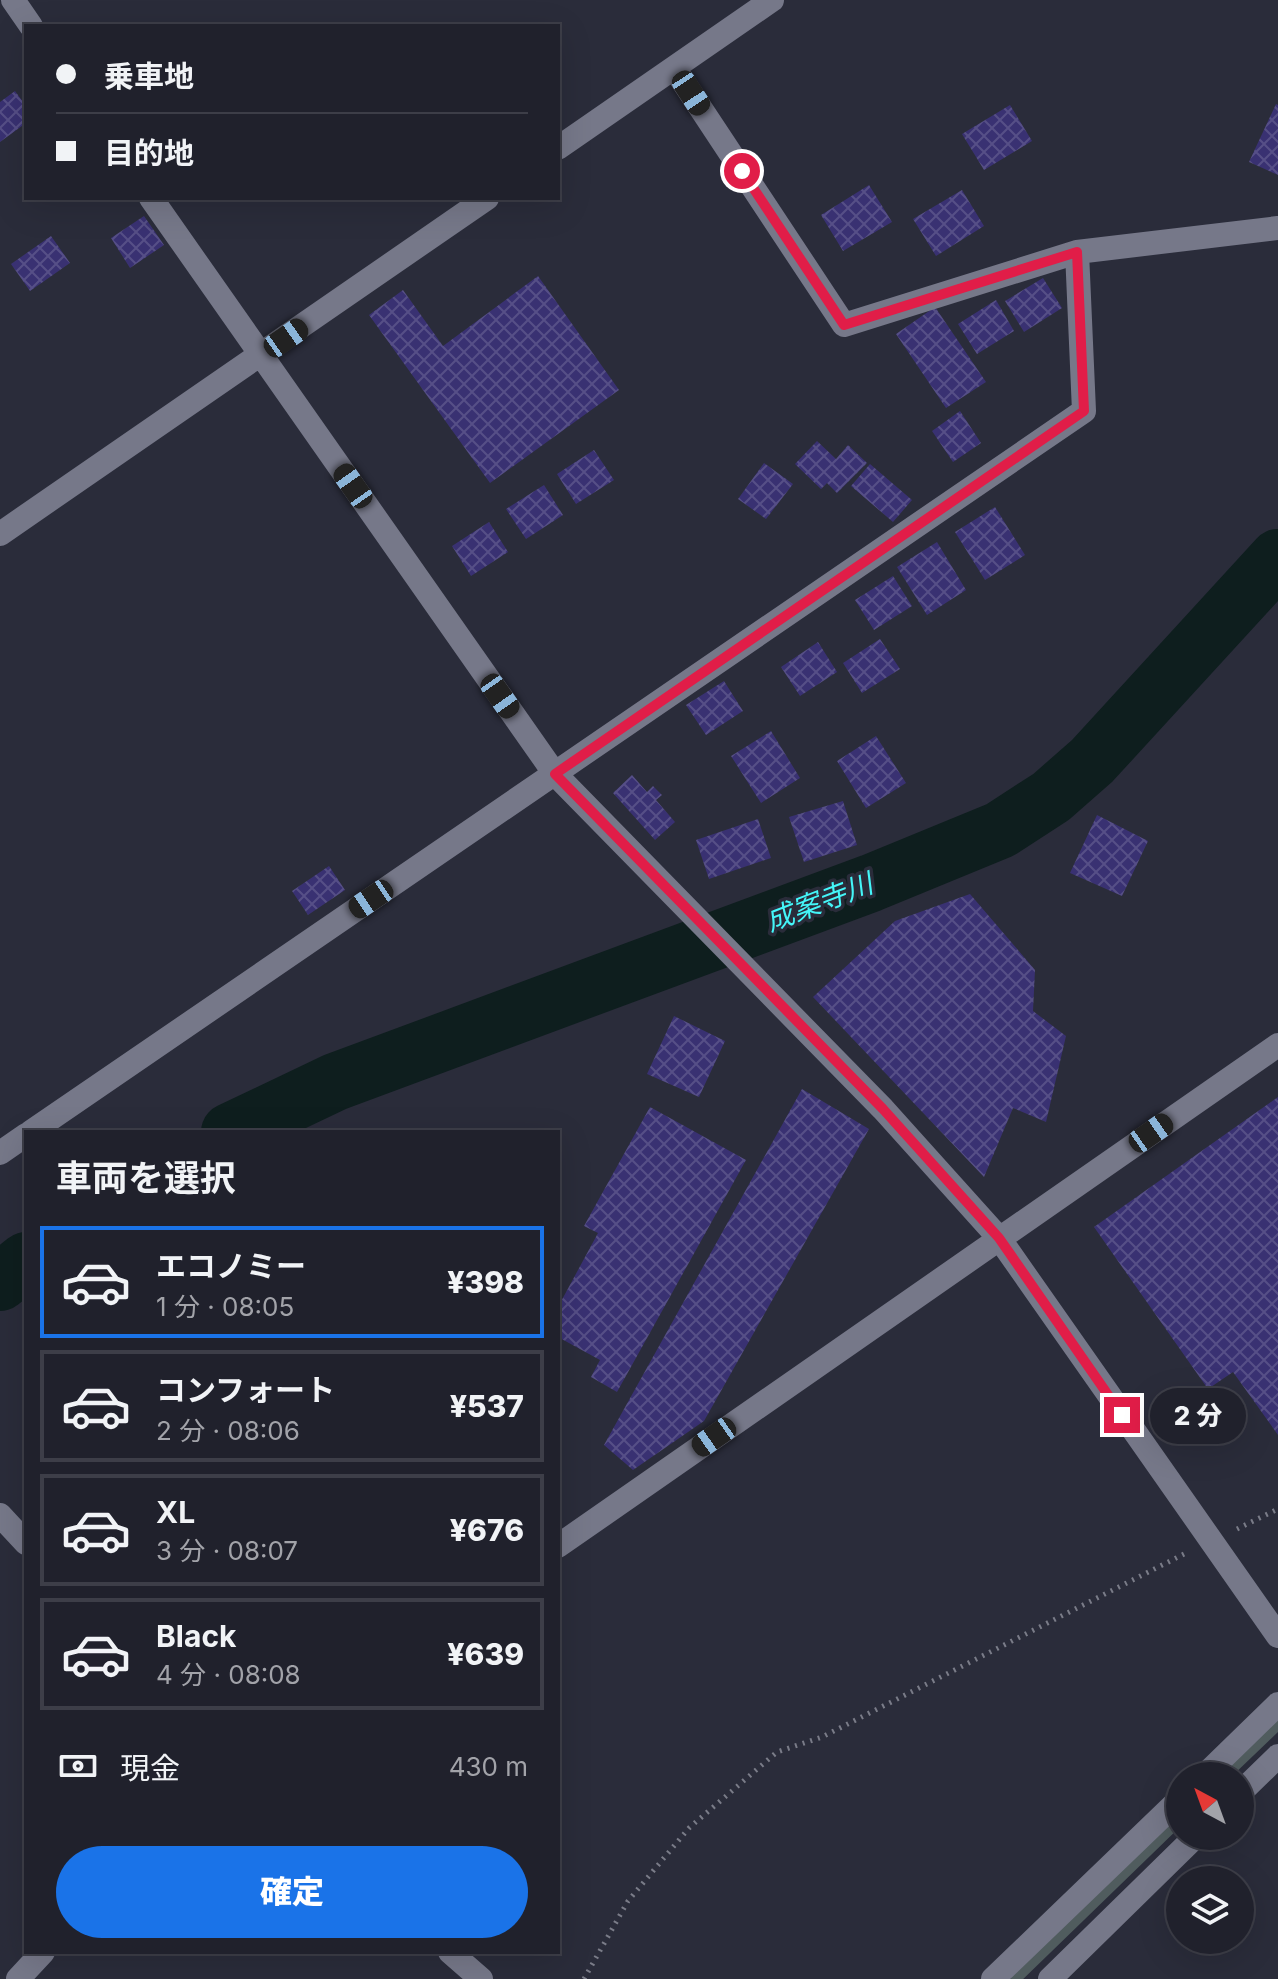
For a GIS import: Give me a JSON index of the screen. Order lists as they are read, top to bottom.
{
  "water": ["成案寺川"],
  "north": "top left",
  "page": {
    "banner": ["乗車地", "目的地"],
    "heading": "車両を選択",
    "list": [
      {
        "name": "エコノミー",
        "note": "1 分 · 08:05",
        "value": "¥398"
      },
      {
        "name": "コンフォート",
        "note": "2 分 · 08:06",
        "value": "¥537"
      },
      {
        "name": "XL",
        "note": "3 分 · 08:07",
        "value": "¥676"
      },
      {
        "name": "Black",
        "note": "4 分 · 08:08",
        "value": "¥639"
      }
    ],
    "bubble": "2 分",
    "pay": ["現金", "430 m"],
    "buttons": "確定"
  }
}
